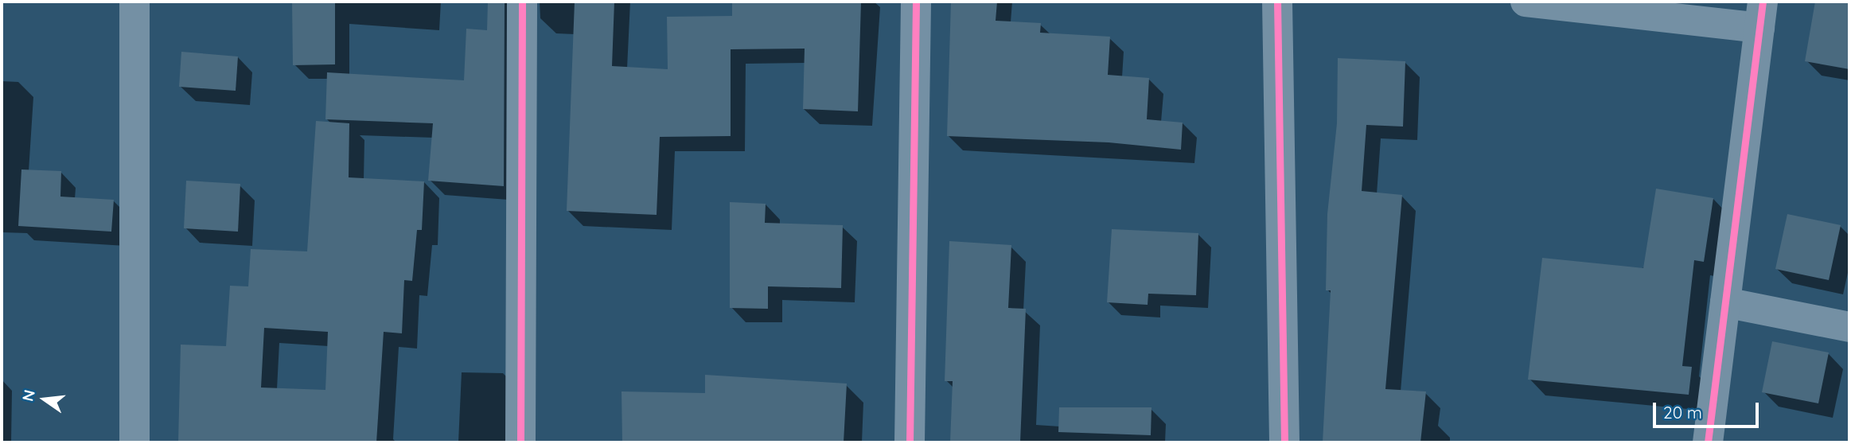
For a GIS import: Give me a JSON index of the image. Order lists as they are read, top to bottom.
{
  "scale_bar": "20 m",
  "north": "left"
}
